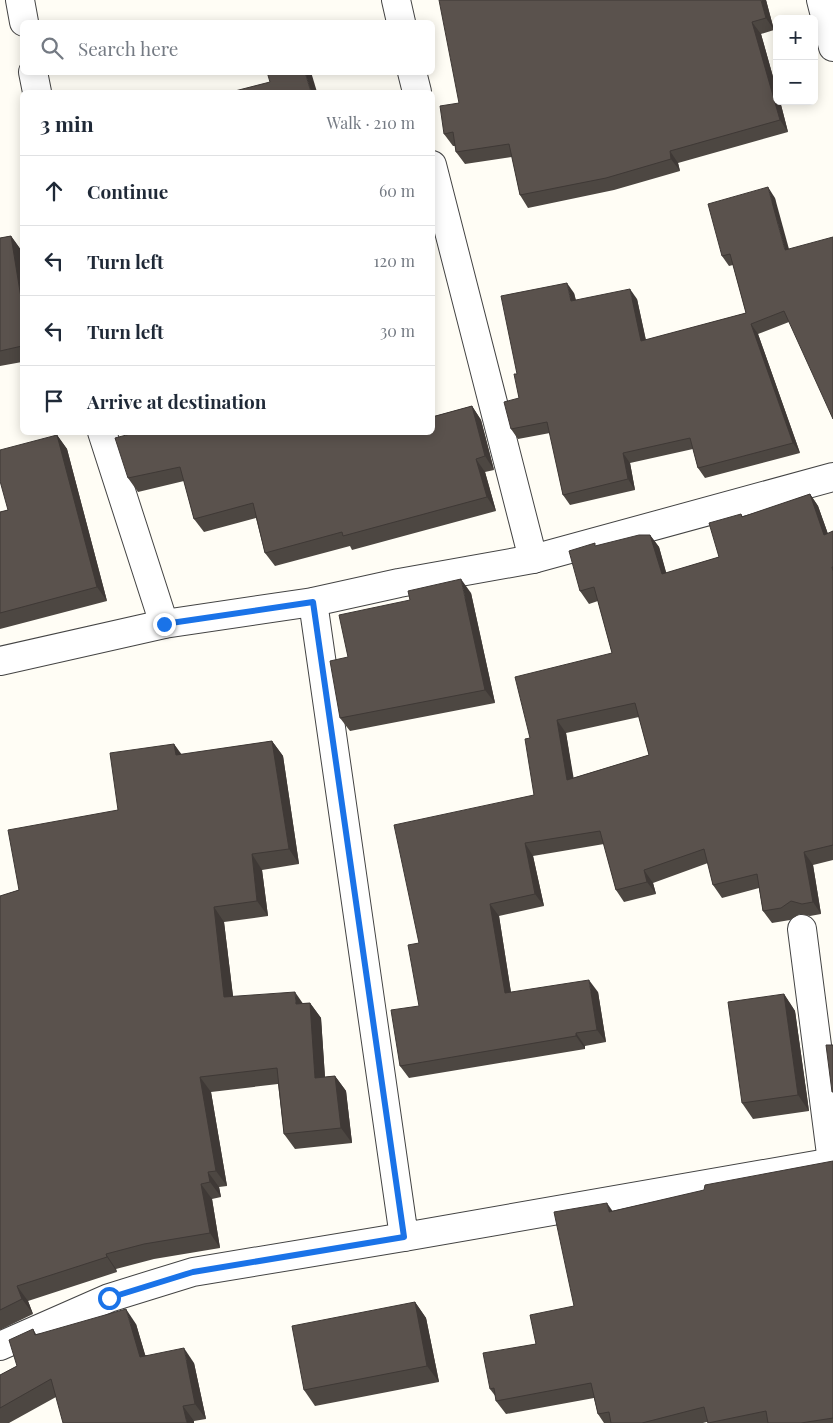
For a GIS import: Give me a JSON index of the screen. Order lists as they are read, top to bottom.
{
  "page": {
    "map_buttons": ["+", "−"],
    "search": "Search here",
    "heading": ["3 min", "Walk · 210 m"],
    "list": [
      ["Continue", "60 m"],
      ["Turn left", "120 m"],
      ["Turn left", "30 m"],
      "Arrive at destination"
    ]
  }
}
